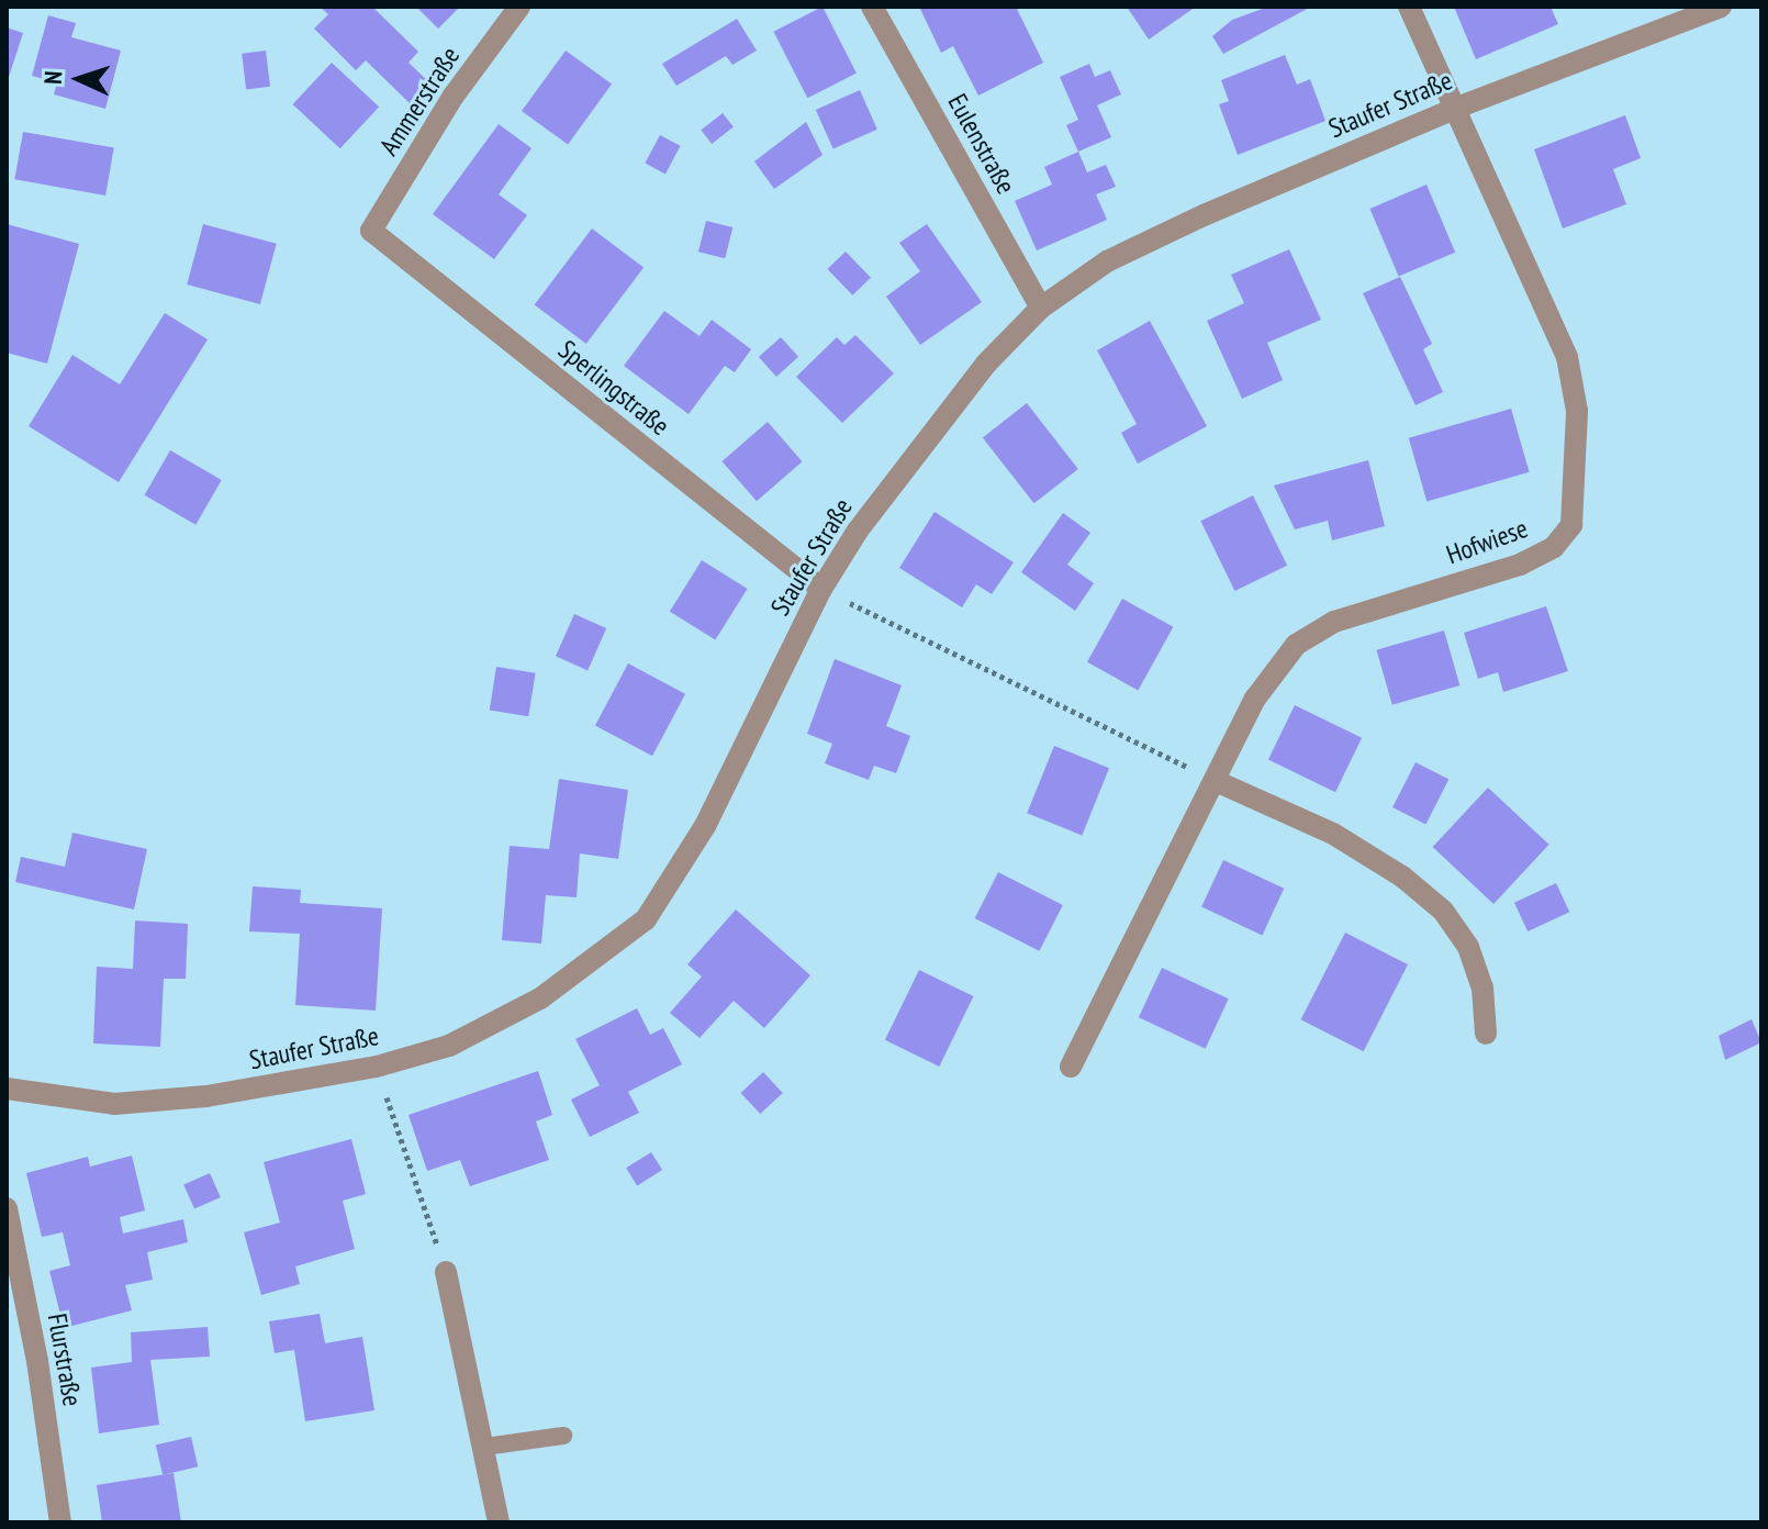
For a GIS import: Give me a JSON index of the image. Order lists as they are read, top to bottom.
{
  "streets": {
    "street": [
      "Ammerstraße",
      "Staufer Straße",
      "Eulenstraße",
      "Sperlingstraße",
      "Hofwiese",
      "Flurstraße"
    ]
  },
  "crossings": [
    ["Ammerstraße", "Sperlingstraße"],
    ["Staufer Straße", "Eulenstraße"],
    ["Staufer Straße", "Sperlingstraße"],
    ["Staufer Straße", "Hofwiese"]
  ],
  "north": "left"
}
